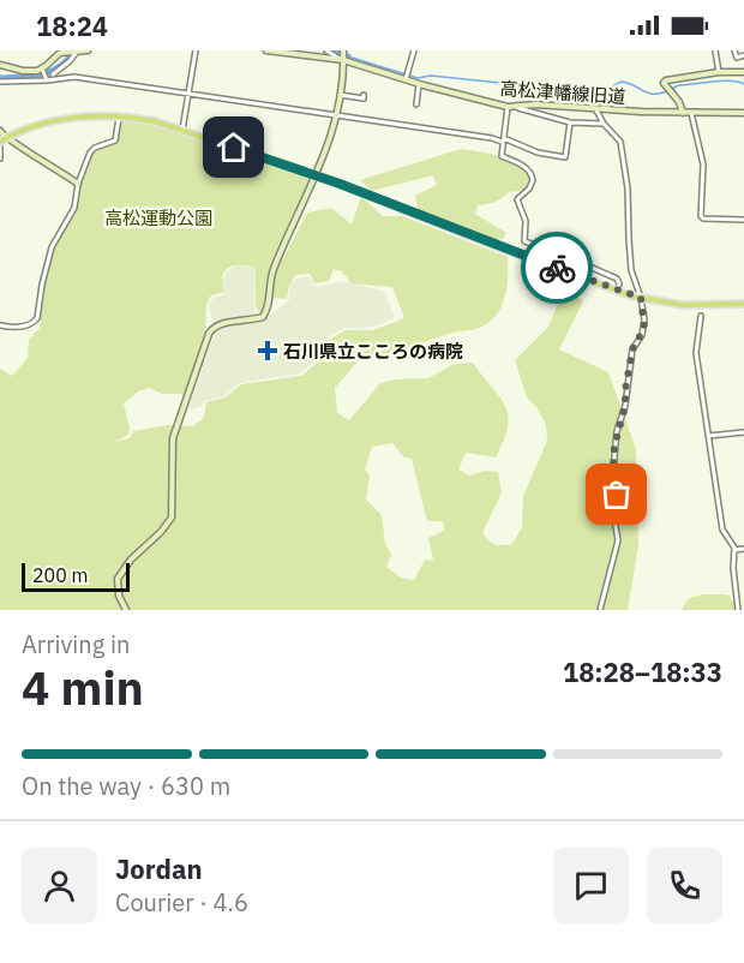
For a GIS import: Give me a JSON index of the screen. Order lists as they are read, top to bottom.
{
  "streets": {
    "street": ["高松津幡線旧道"]
  },
  "parks": ["高松運動公園"],
  "places": {
    "health": ["石川県立こころの病院"]
  },
  "scale_bar": "200 m",
  "page": {
    "status": "18:24",
    "scale": "200 m",
    "heading": ["4 min", "Arriving in", "18:28–18:33"],
    "panel": ["Jordan", "Courier · 4.6"],
    "bar": "On the way · 630 m"
  }
}
